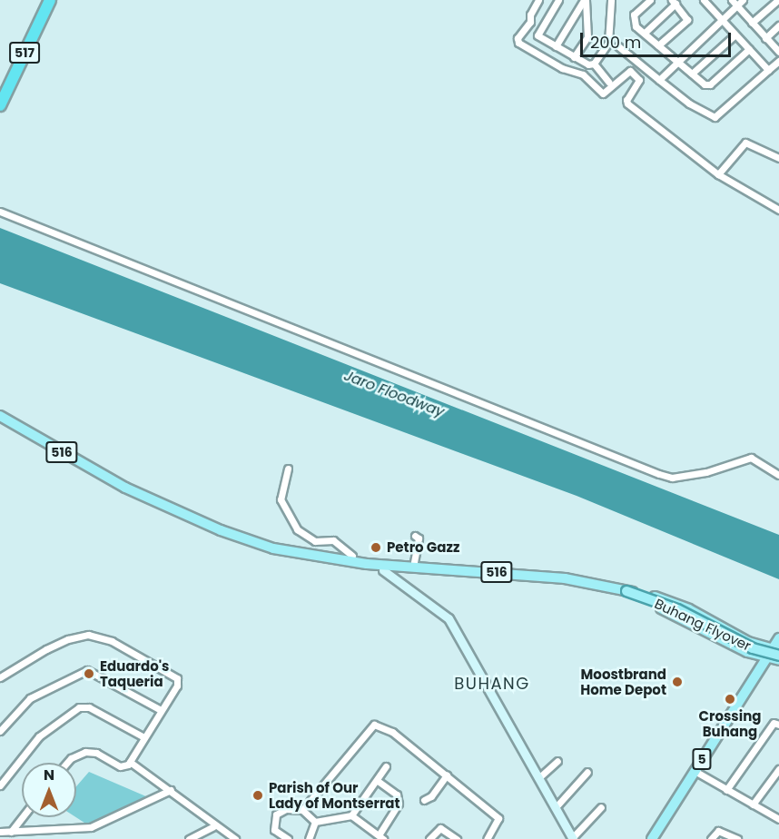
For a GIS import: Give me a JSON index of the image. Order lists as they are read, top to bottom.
{
  "streets": {
    "highway": ["517"],
    "main road": ["516", "Buhang Flyover", "5"]
  },
  "crossings": [
    ["516", "Buhang Flyover"],
    ["516", "5"],
    ["Buhang Flyover", "5"]
  ],
  "districts": ["BUHANG"],
  "water": ["Jaro Floodway"],
  "places": [
    "Petro Gazz",
    "Eduardo's Taqueria",
    "Moostbrand Home Depot",
    "Crossing Buhang",
    "Parish of Our Lady of Montserrat"
  ],
  "scale_bar": "200 m",
  "north": "top"
}
